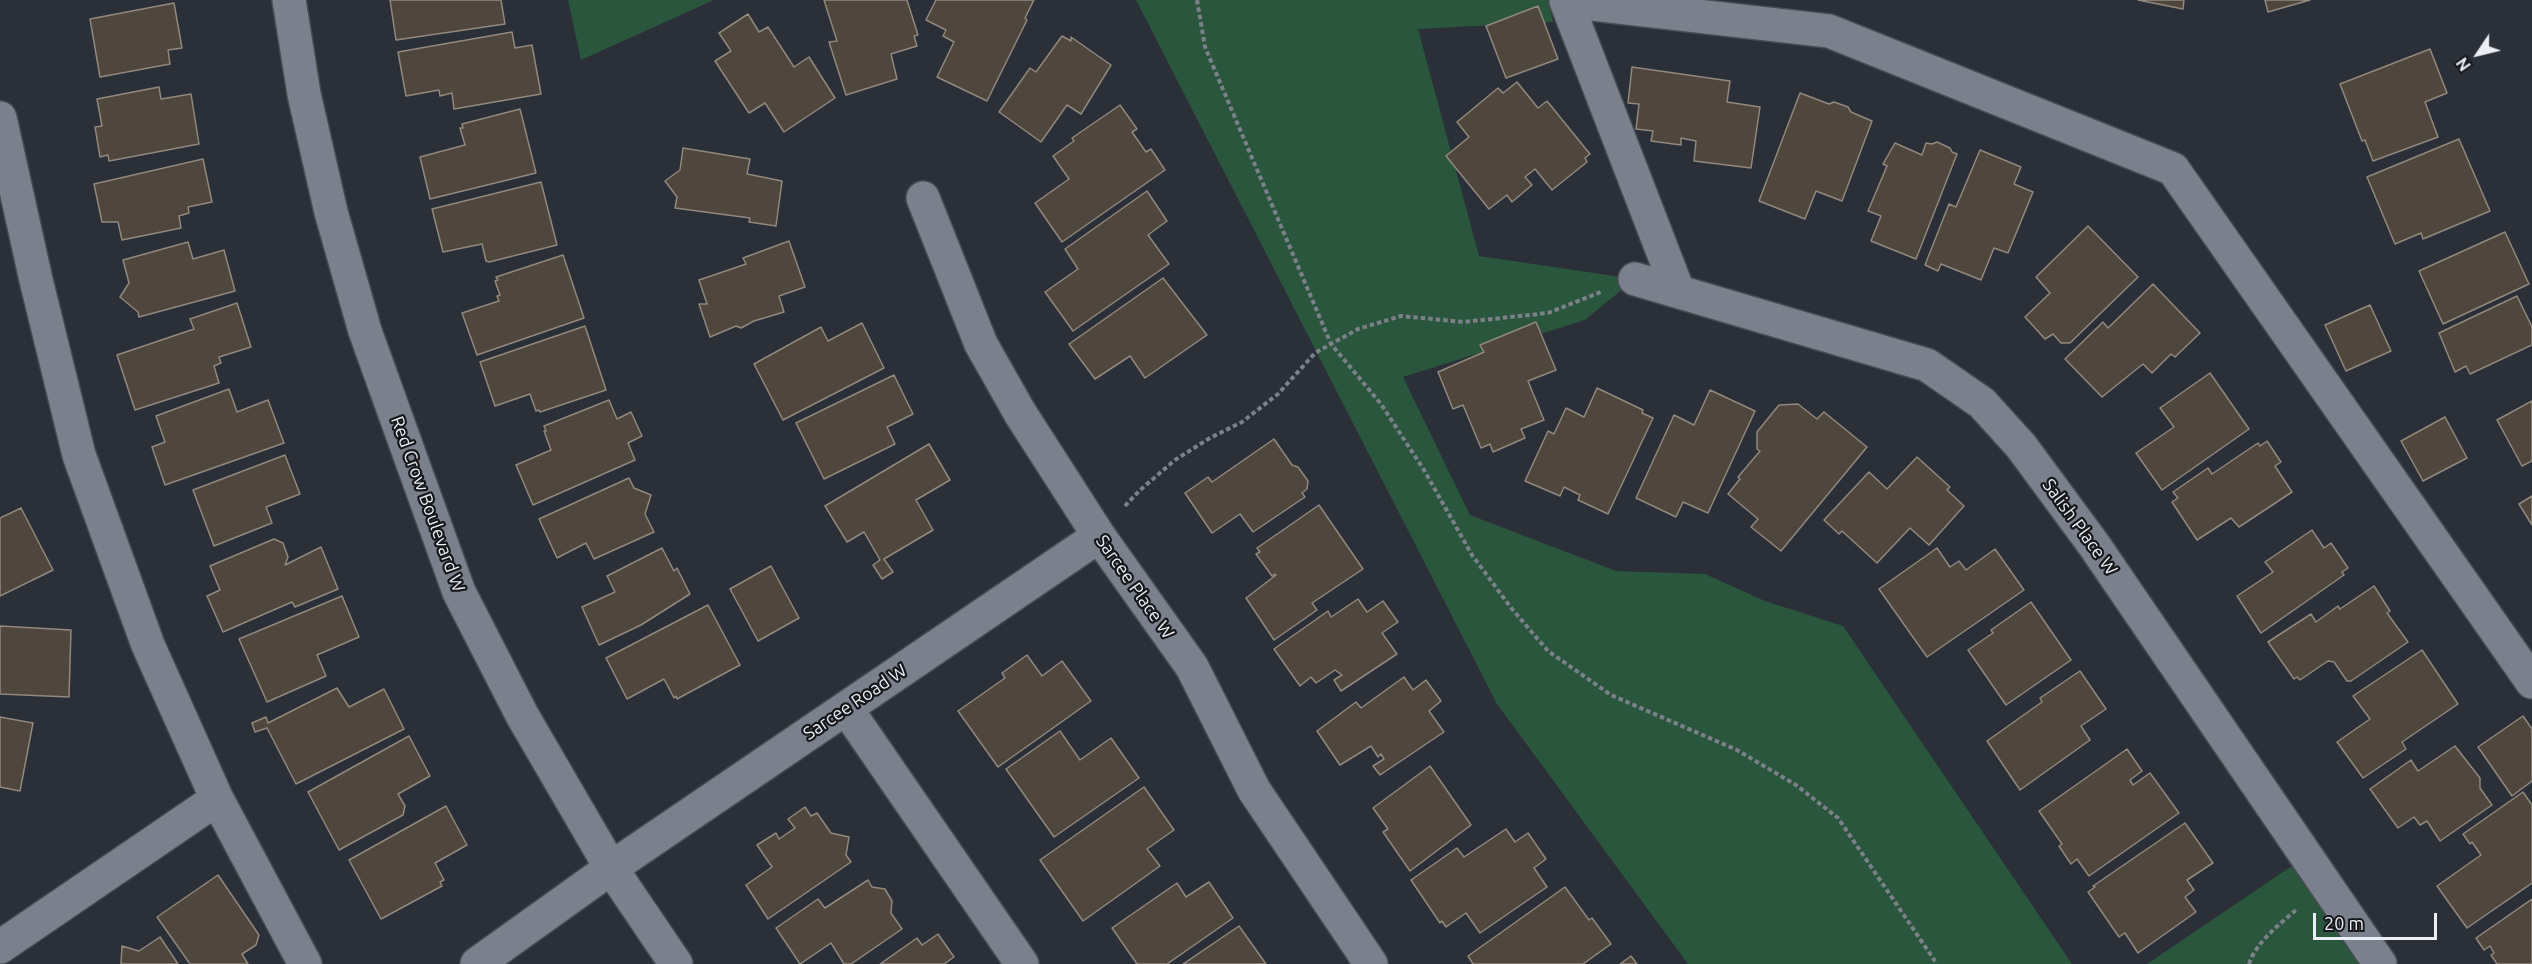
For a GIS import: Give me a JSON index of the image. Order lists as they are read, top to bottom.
{
  "streets": {
    "street": [
      "Red Crow Boulevard W",
      "Salish Place W",
      "Sarcee Place W",
      "Sarcee Road W"
    ]
  },
  "crossings": [
    ["Red Crow Boulevard W", "Sarcee Road W"],
    ["Sarcee Place W", "Sarcee Road W"]
  ],
  "scale_bar": "20 m",
  "north": "bottom left"
}
